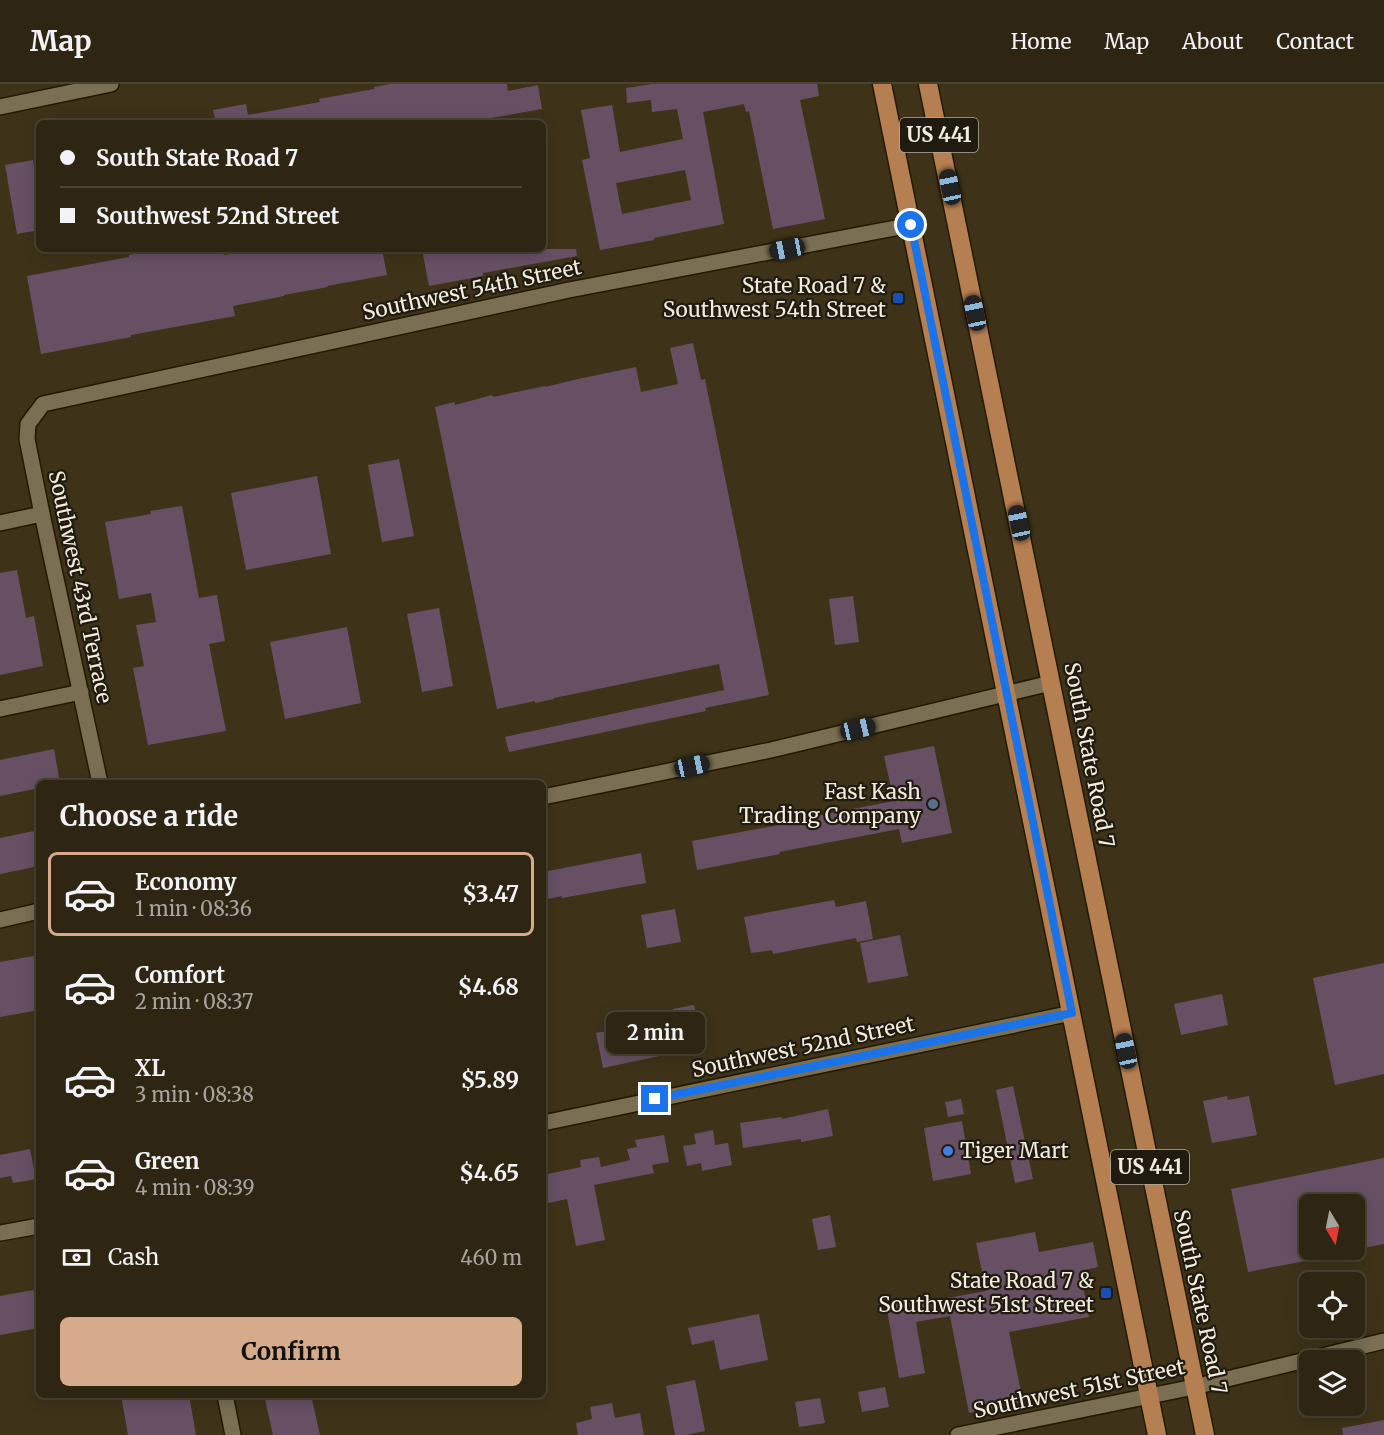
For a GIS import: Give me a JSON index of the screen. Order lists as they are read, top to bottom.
{
  "streets": {
    "main road": ["US 441", "South State Road 7"],
    "street": [
      "Southwest 54th Street",
      "Southwest 43rd Terrace",
      "Southwest 52nd Street",
      "Southwest 51st Street"
    ]
  },
  "crossings": [
    ["US 441", "Southwest 54th Street"],
    ["US 441", "Southwest 52nd Street"],
    ["US 441", "Southwest 51st Street"],
    ["Southwest 54th Street", "Southwest 43rd Terrace"],
    ["South State Road 7", "Southwest 51st Street"]
  ],
  "places": {
    "transit": ["State Road 7 & Southwest 54th Street", "State Road 7 & Southwest 51st Street"],
    "other": ["Fast Kash Trading Company", "Tiger Mart"]
  },
  "north": "bottom",
  "page": {
    "header": "Map",
    "nav": [
      "Home",
      "Map",
      "About",
      "Contact"
    ],
    "banner": ["South State Road 7", "Southwest 52nd Street"],
    "heading": "Choose a ride",
    "list": [
      {
        "name": "Economy",
        "note": "1 min · 08:36",
        "value": "$3.47"
      },
      {
        "name": "Comfort",
        "note": "2 min · 08:37",
        "value": "$4.68"
      },
      {
        "name": "XL",
        "note": "3 min · 08:38",
        "value": "$5.89"
      },
      {
        "name": "Green",
        "note": "4 min · 08:39",
        "value": "$4.65"
      }
    ],
    "bubble": "2 min",
    "pay": ["Cash", "460 m"],
    "buttons": "Confirm"
  }
}
